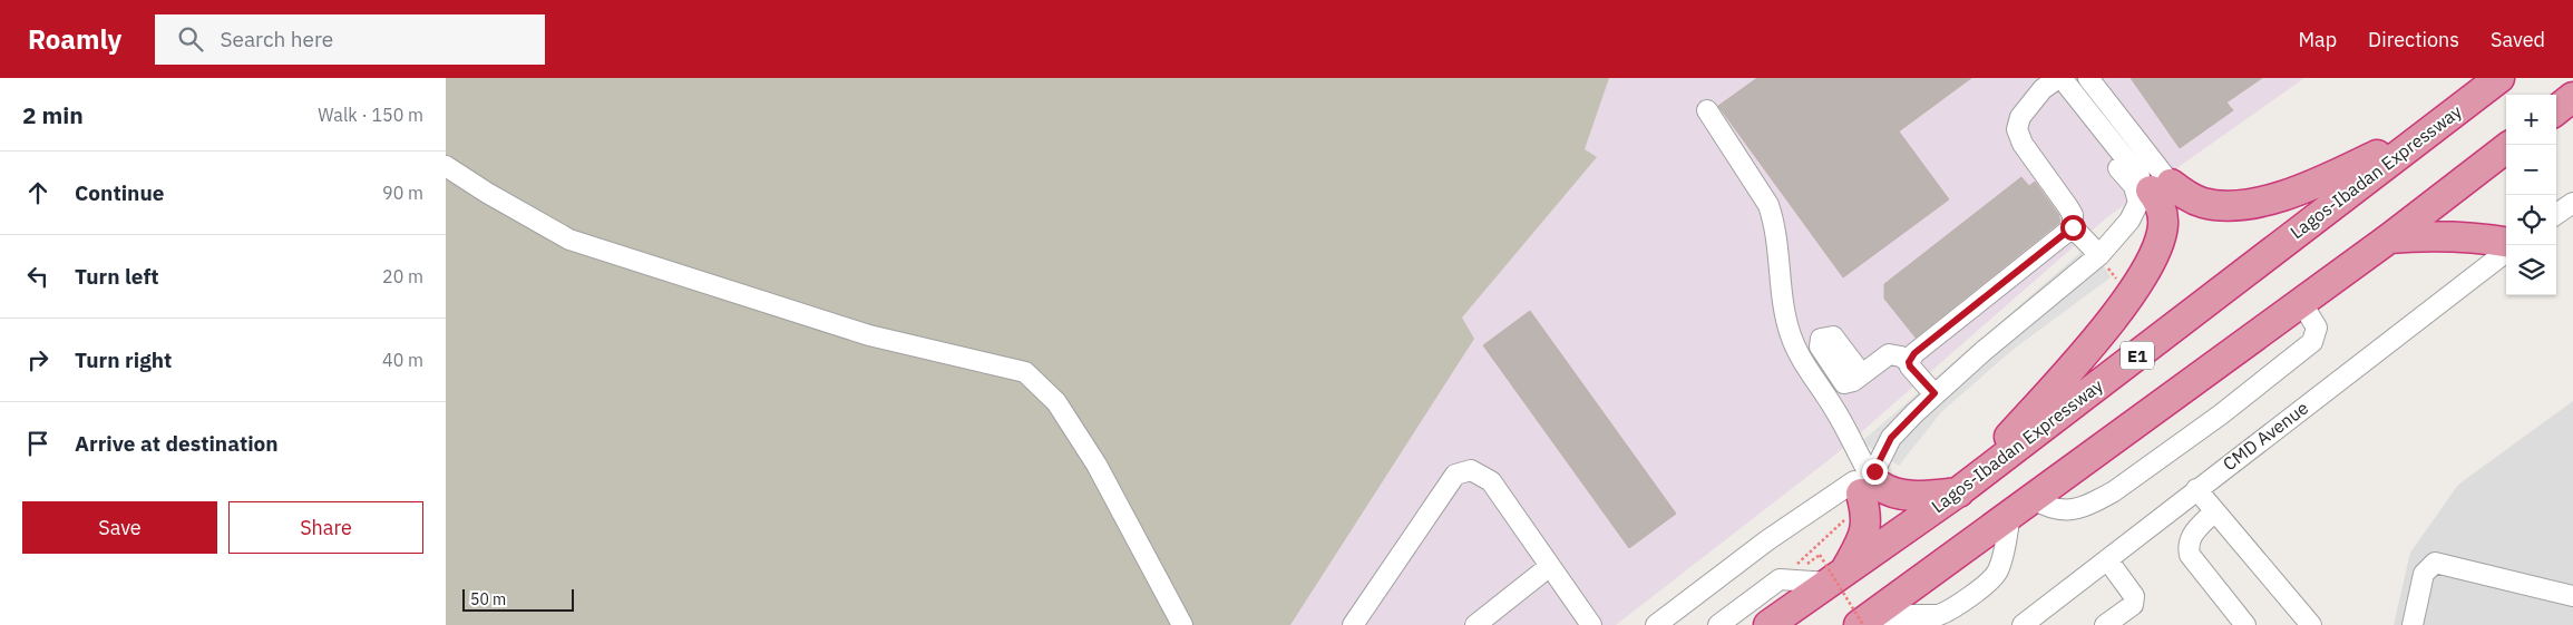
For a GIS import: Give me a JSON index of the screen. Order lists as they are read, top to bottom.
{
  "streets": {
    "highway": ["Lagos-Ibadan Expressway", "E1"],
    "street": ["CMD Avenue"]
  },
  "scale_bar": "50 m",
  "page": {
    "header": "Roamly",
    "search": "Search here",
    "nav": ["Map", "Directions", "Saved"],
    "heading": ["2 min", "Walk · 150 m"],
    "map_buttons": ["+", "−"],
    "list": [
      ["Continue", "90 m"],
      ["Turn left", "20 m"],
      ["Turn right", "40 m"],
      "Arrive at destination"
    ],
    "buttons": ["Save", "Share"],
    "scale": "50 m"
  }
}
